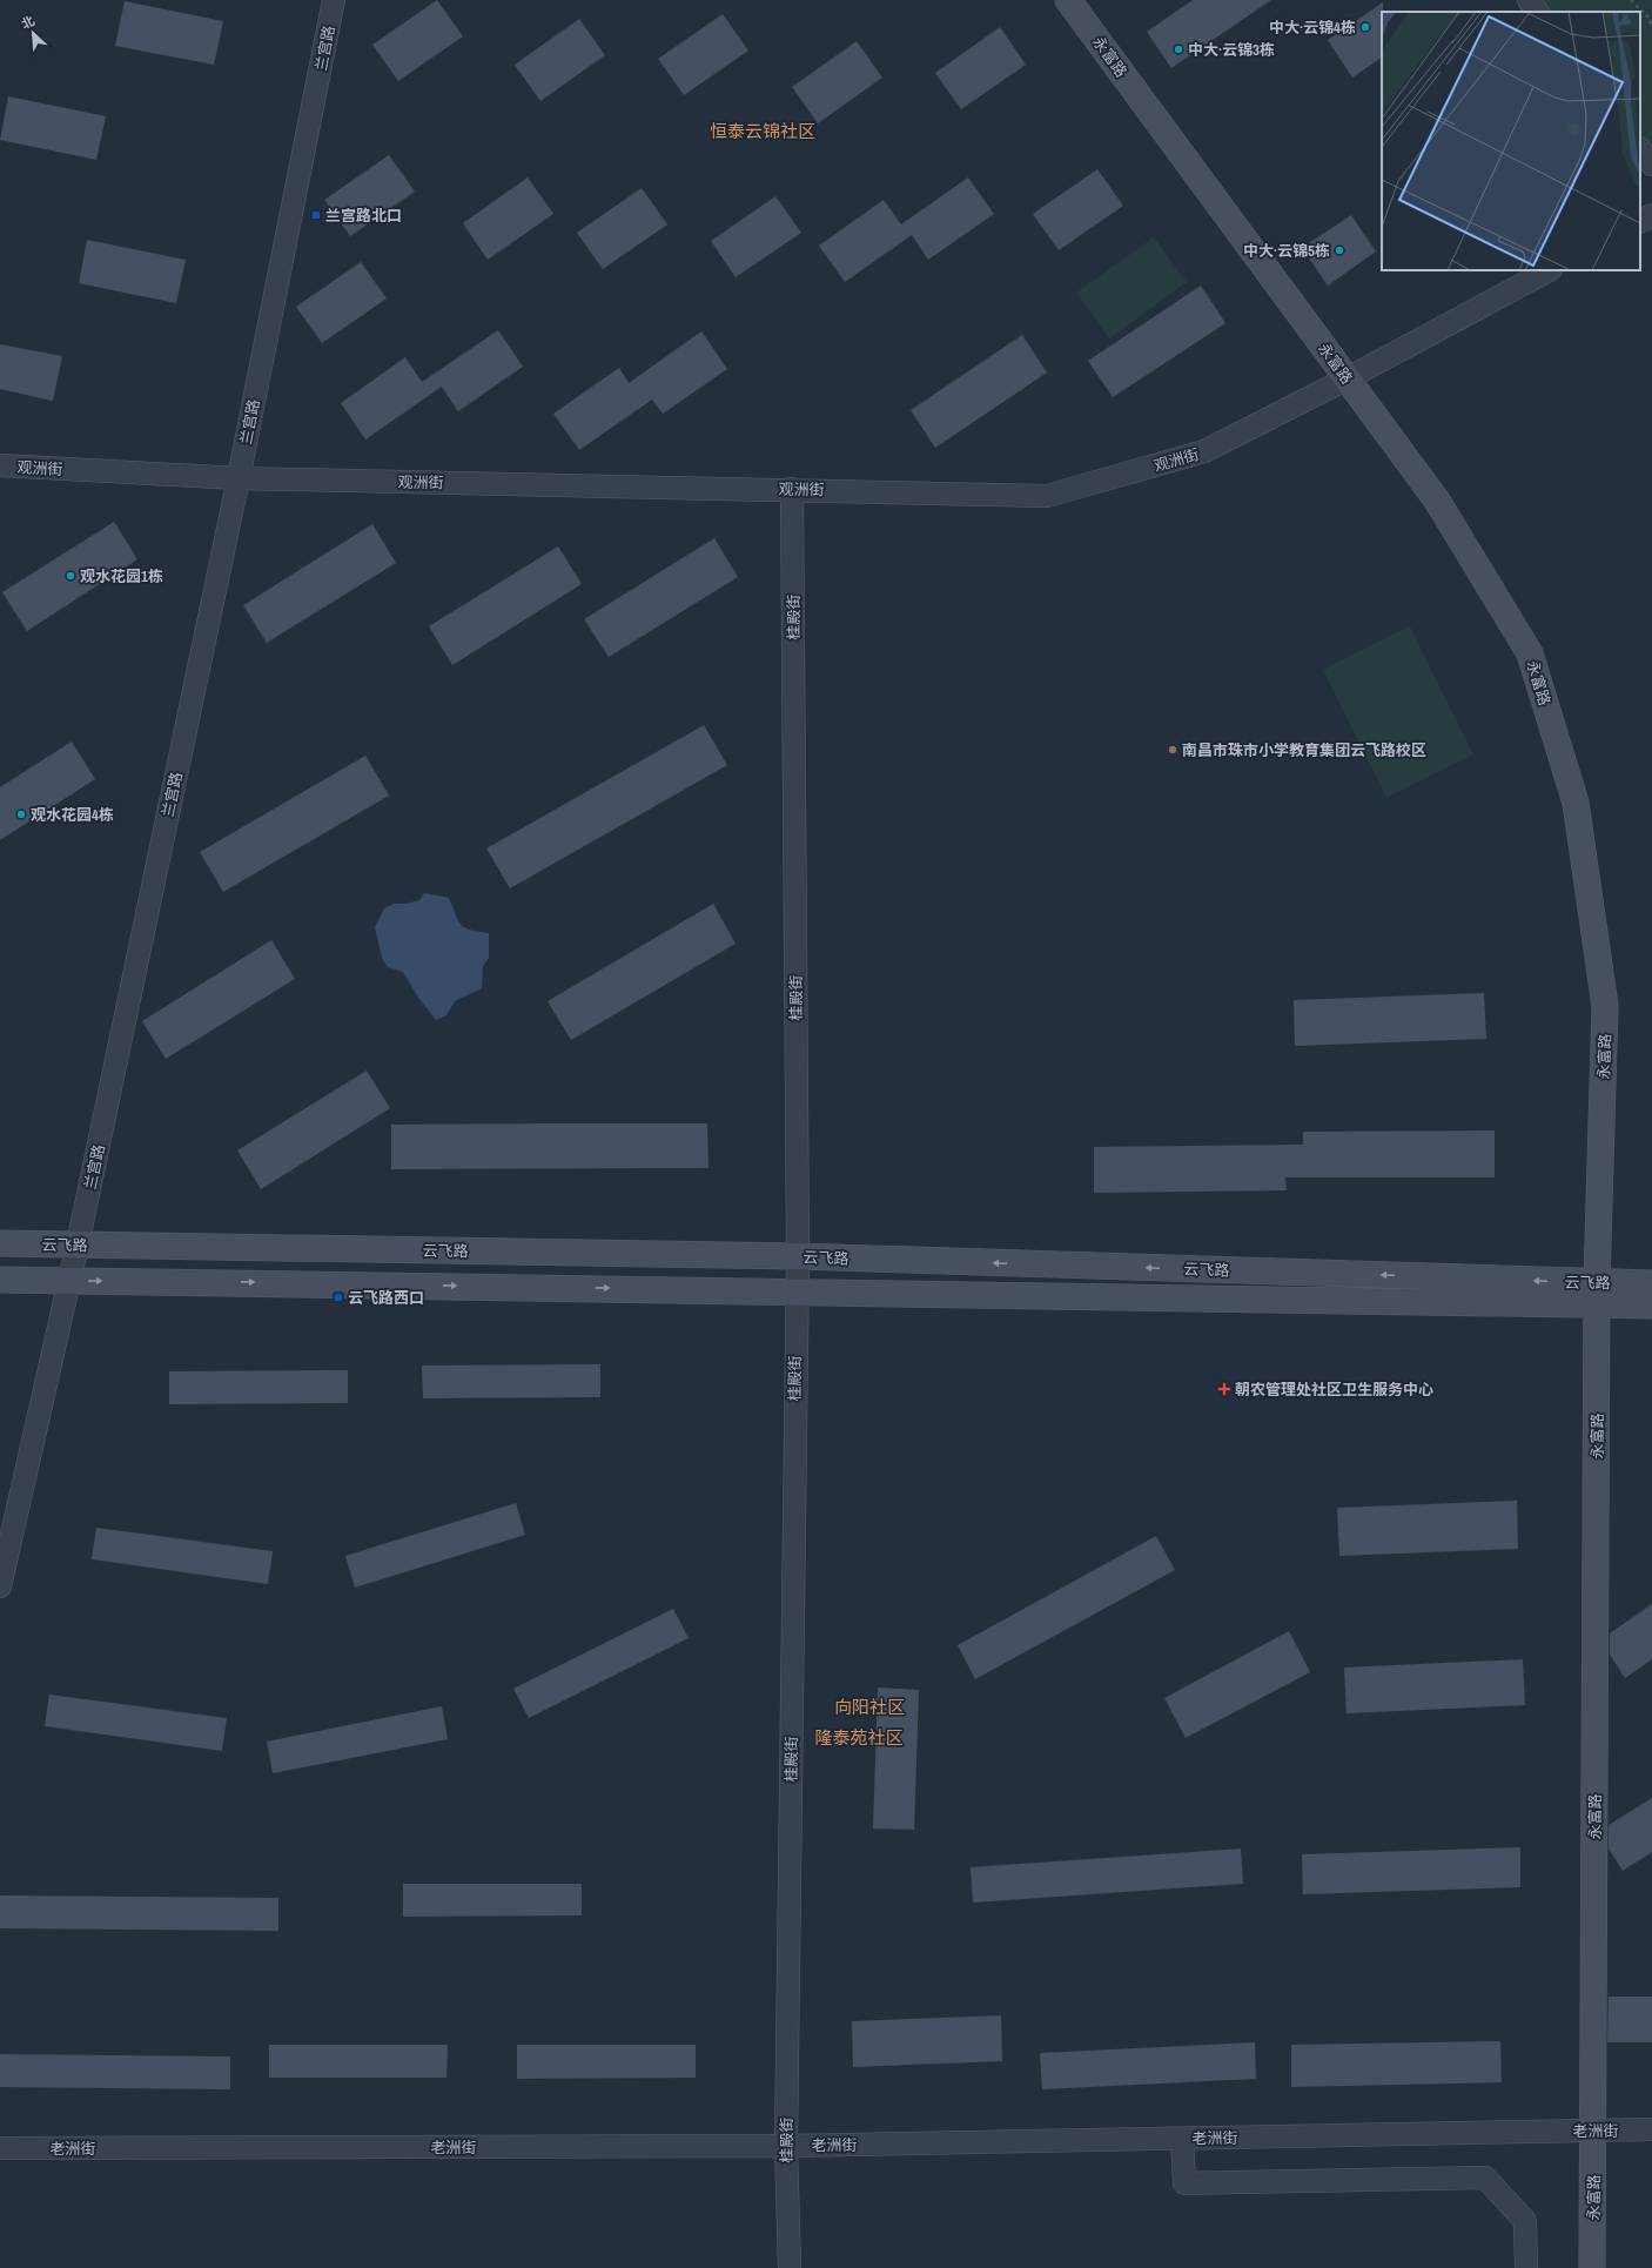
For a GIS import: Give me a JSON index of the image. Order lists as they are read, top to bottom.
{
  "streets": {
    "main road": ["永富路", "云飞路"],
    "street": [
      "兰宫路",
      "观洲街",
      "桂殿街",
      "老洲街"
    ]
  },
  "crossings": [
    ["兰宫路", "观洲街"],
    ["兰宫路", "云飞路"],
    ["永富路", "观洲街"],
    ["永富路", "云飞路"],
    ["永富路", "老洲街"],
    ["观洲街", "桂殿街"],
    ["桂殿街", "云飞路"],
    ["桂殿街", "老洲街"]
  ],
  "districts": ["恒泰云锦社区", "向阳社区", "隆泰苑社区"],
  "places": {
    "other": [
      "中大·云锦4栋",
      "中大·云锦3栋",
      "中大·云锦5栋",
      "观水花园1栋",
      "南昌市珠市小学教育集团云飞路校区",
      "观水花园4栋"
    ],
    "transit": ["兰宫路北口", "云飞路西口"],
    "health": ["朝农管理处社区卫生服务中心"]
  },
  "north": "top left"
}
